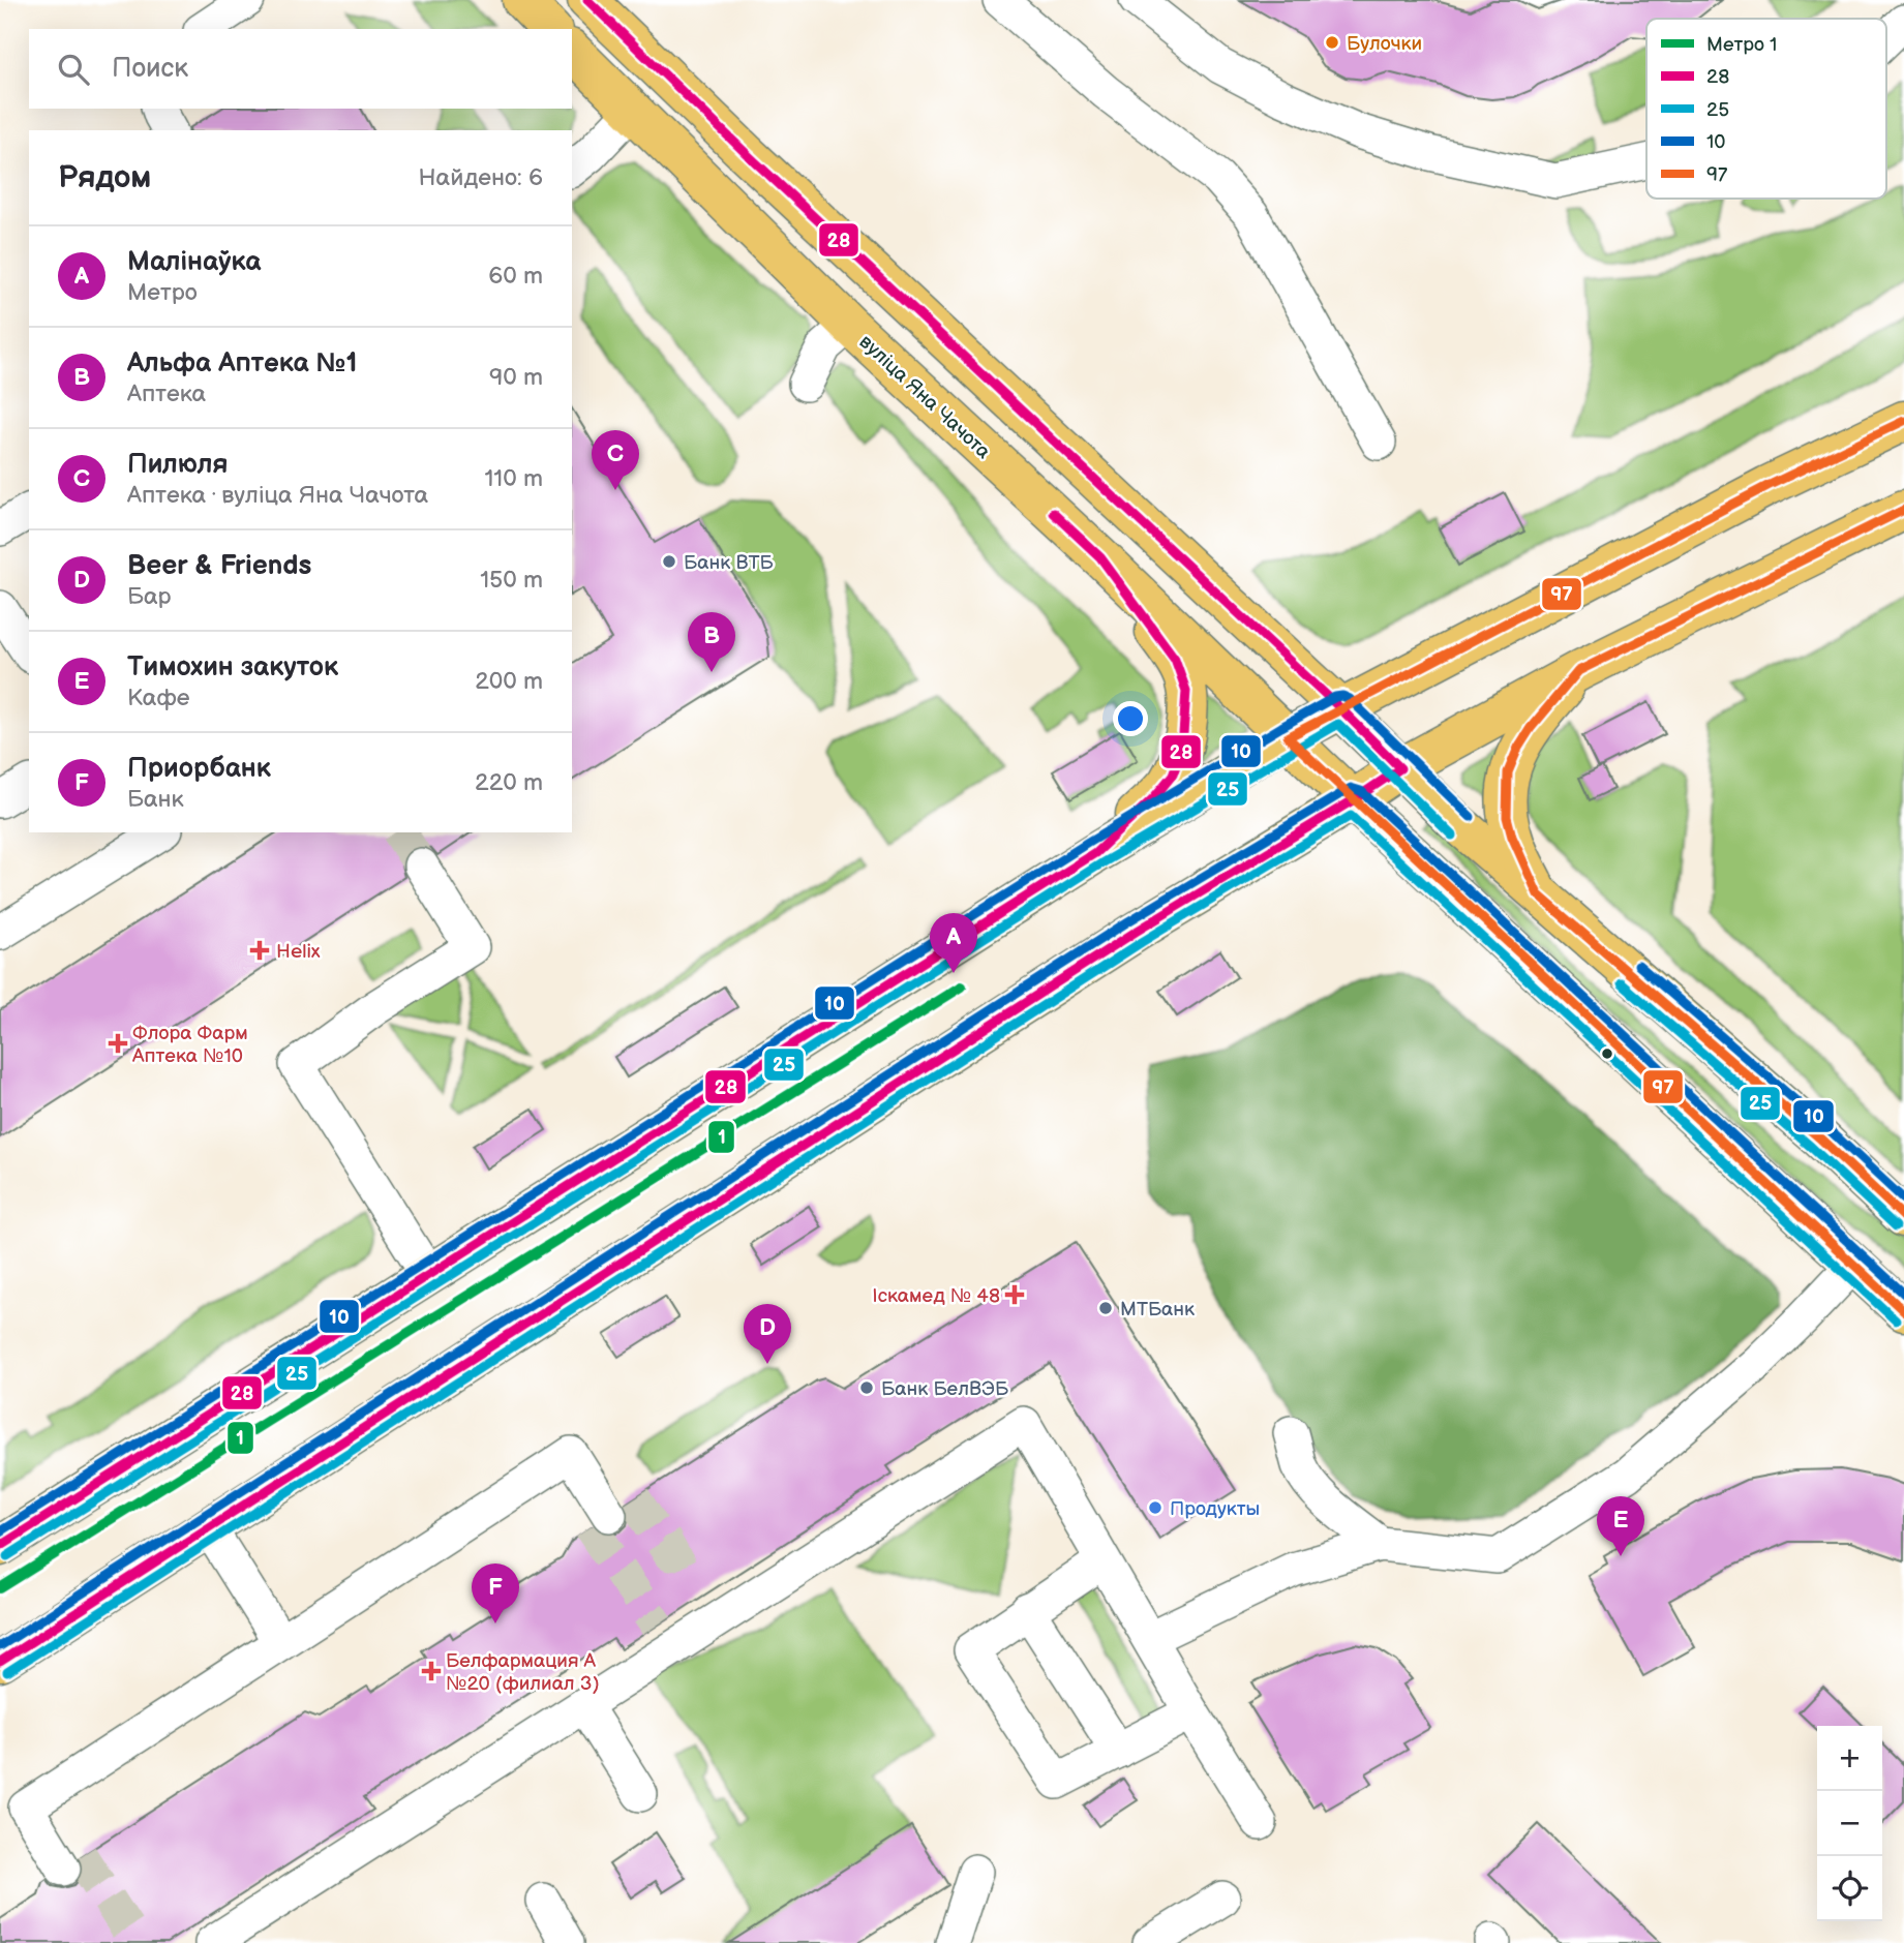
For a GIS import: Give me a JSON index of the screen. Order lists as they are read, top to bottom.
{
  "streets": {
    "main road": ["вуліца Яна Чачота"]
  },
  "places": {
    "other": [
      "Булочки",
      "Банк ВТБ",
      "МТБанк",
      "Банк БелВЭБ",
      "Продукты"
    ],
    "health": [
      "Helix",
      "Флора Фарм Аптека №10",
      "Іскамед № 48",
      "Белфармация А №20 (филиал 3)"
    ]
  },
  "lines": [
    "transit line 28",
    "transit line 97",
    "transit line 10",
    "transit line 25",
    "metro line 1"
  ],
  "legend": [
    "Метро 1",
    "28",
    "25",
    "10",
    "97"
  ],
  "page": {
    "search": "Поиск",
    "heading": ["Рядом", "Найдено: 6"],
    "list": [
      {
        "mark": "A",
        "name": "Малінаўка",
        "note": "Метро",
        "value": "60 m"
      },
      {
        "mark": "B",
        "name": "Альфа Аптека №1",
        "note": "Аптека",
        "value": "90 m"
      },
      {
        "mark": "C",
        "name": "Пилюля",
        "note": "Аптека · вуліца Яна Чачота",
        "value": "110 m"
      },
      {
        "mark": "D",
        "name": "Beer & Friends",
        "note": "Бар",
        "value": "150 m"
      },
      {
        "mark": "E",
        "name": "Тимохин закуток",
        "note": "Кафе",
        "value": "200 m"
      },
      {
        "mark": "F",
        "name": "Приорбанк",
        "note": "Банк",
        "value": "220 m"
      }
    ],
    "pins": [
      "C",
      "B",
      "A",
      "D",
      "E",
      "F"
    ],
    "map_buttons": ["+", "−"]
  }
}
